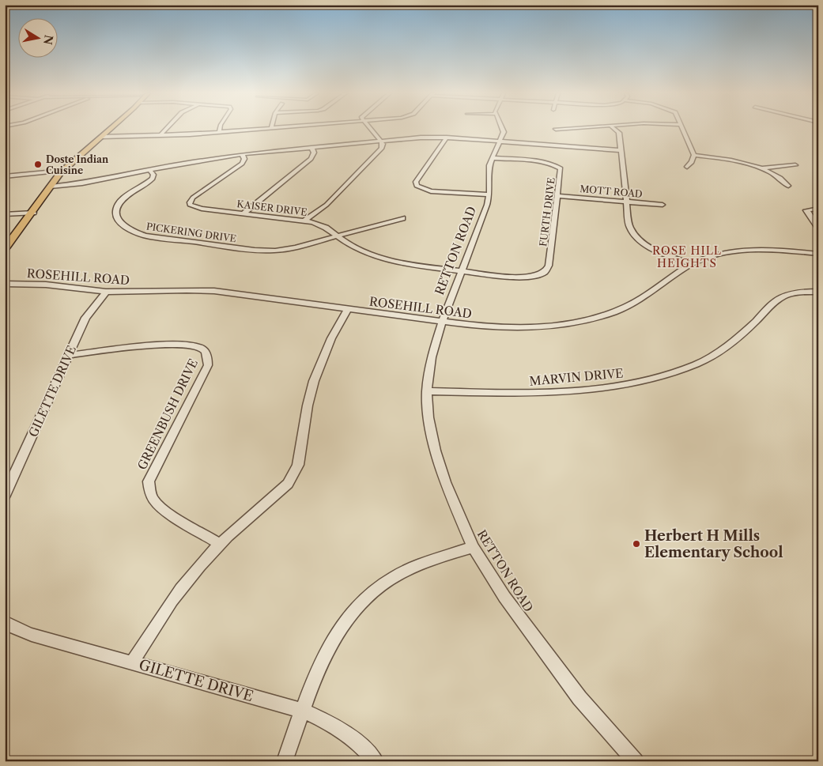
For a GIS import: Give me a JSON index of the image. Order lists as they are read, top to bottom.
{
  "streets": {
    "street": [
      "MOTT ROAD",
      "KAISER DRIVE",
      "FURTH DRIVE",
      "PICKERING DRIVE",
      "RETTON ROAD",
      "ROSEHILL ROAD",
      "MARVIN DRIVE",
      "GILETTE DRIVE",
      "GREENBUSH DRIVE"
    ]
  },
  "crossings": [
    ["MOTT ROAD", "FURTH DRIVE"],
    ["KAISER DRIVE", "FURTH DRIVE"],
    ["KAISER DRIVE", "PICKERING DRIVE"],
    ["KAISER DRIVE", "RETTON ROAD"],
    ["FURTH DRIVE", "RETTON ROAD"],
    ["RETTON ROAD", "ROSEHILL ROAD"],
    ["RETTON ROAD", "MARVIN DRIVE"],
    ["ROSEHILL ROAD", "GILETTE DRIVE"],
    ["GILETTE DRIVE", "GREENBUSH DRIVE"]
  ],
  "districts": ["ROSE HILL HEIGHTS"],
  "places": ["Doste Indian Cuisine", "Herbert H Mills Elementary School"],
  "north": "right"
}
